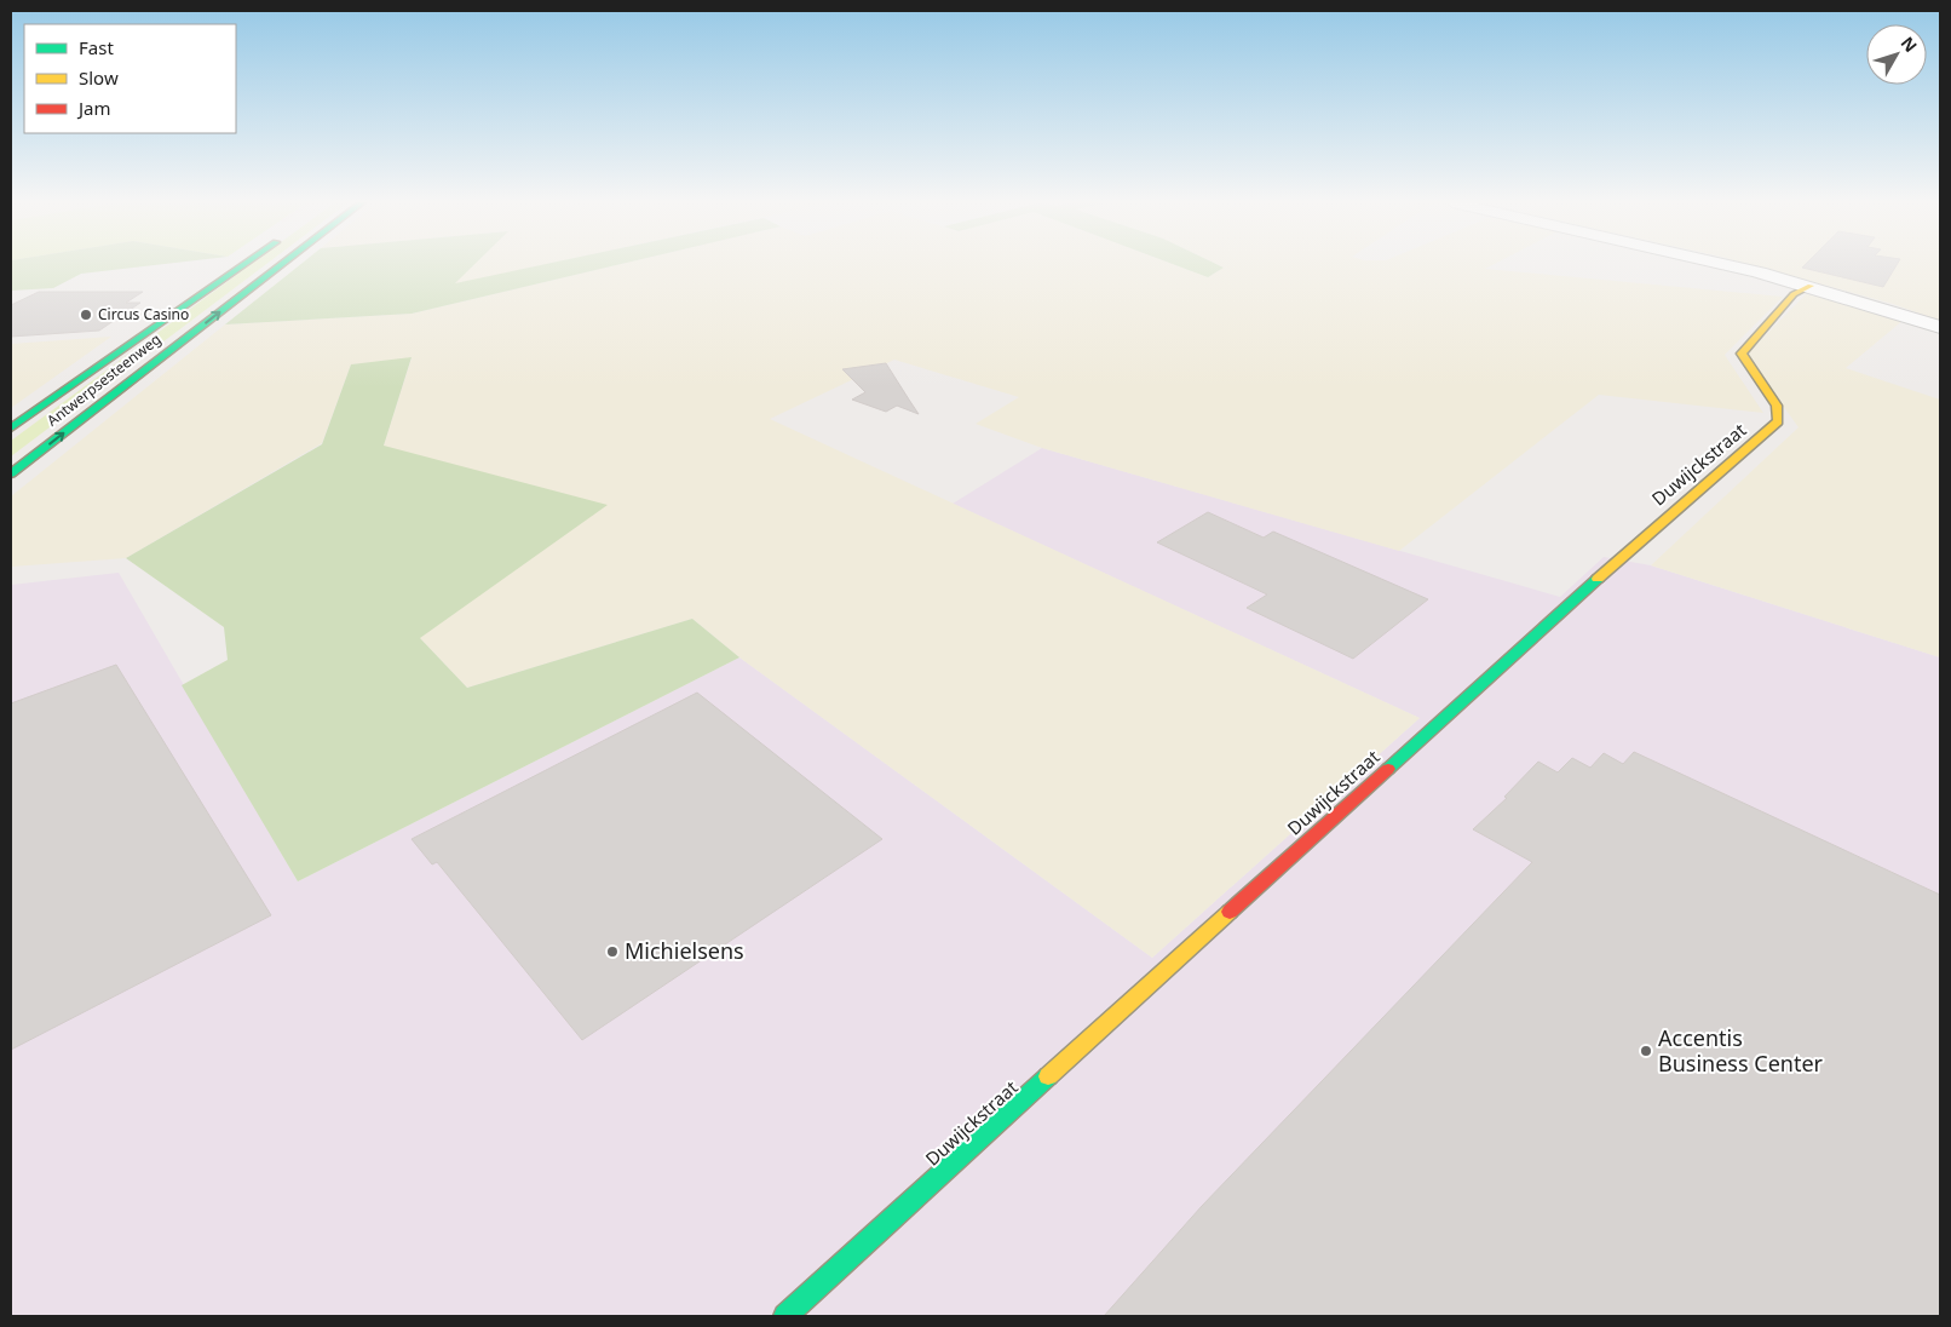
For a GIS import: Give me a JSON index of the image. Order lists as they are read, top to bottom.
{
  "streets": {
    "street": ["Antwerpsesteenweg", "Duwijckstraat"]
  },
  "places": ["Circus Casino", "Michielsens", "Accentis Business Center"],
  "legend": ["Fast", "Slow", "Jam"],
  "north": "top right"
}
